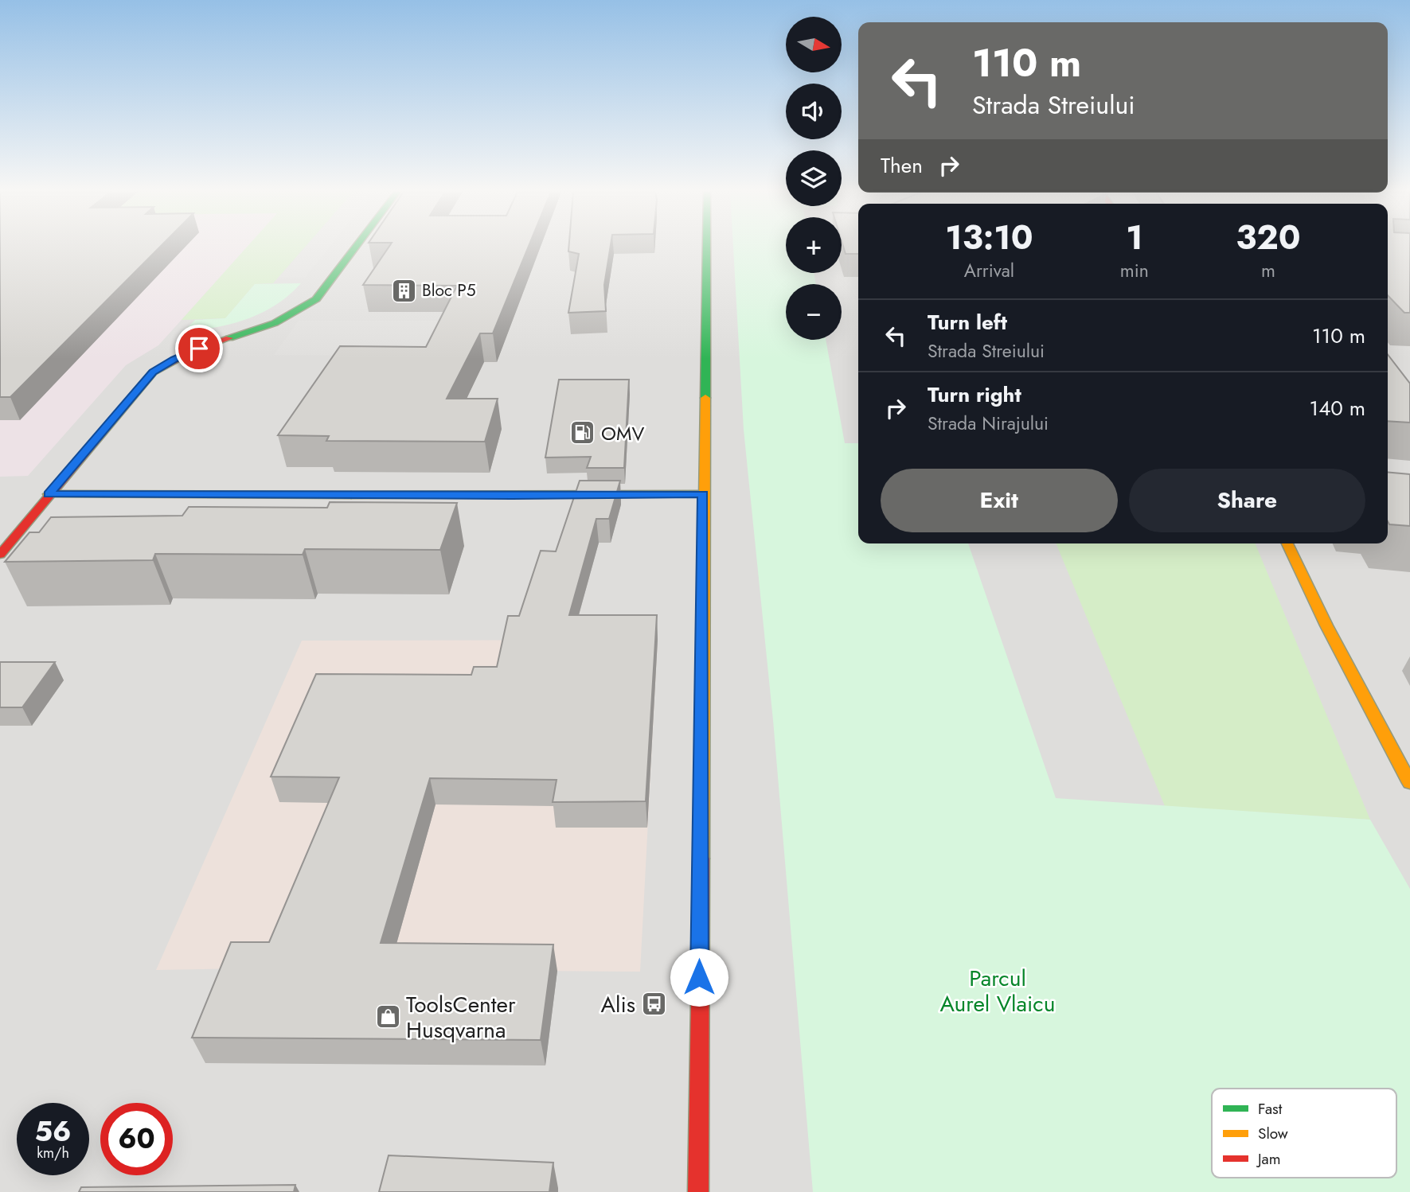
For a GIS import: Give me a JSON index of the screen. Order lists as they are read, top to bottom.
{
  "parks": ["Parcul Aurel Vlaicu"],
  "places": {
    "building": ["Bloc P5"],
    "fuel station": ["OMV"],
    "bus stop": ["Alis"],
    "shop": ["ToolsCenter Husqvarna"]
  },
  "legend": ["Fast", "Slow", "Jam"],
  "north": "right",
  "page": {
    "map_buttons": ["+", "−"],
    "turn": ["110 m", "Strada Streiului"],
    "then": "Then",
    "eta": [
      "13:10",
      "Arrival",
      "1",
      "min",
      "320",
      "m"
    ],
    "list": [
      {
        "name": "Turn left",
        "note": "Strada Streiului",
        "value": "110 m"
      },
      {
        "name": "Turn right",
        "note": "Strada Nirajului",
        "value": "140 m"
      }
    ],
    "buttons": ["Exit", "Share"],
    "speed": "56 km/h",
    "limit": "60"
  }
}
